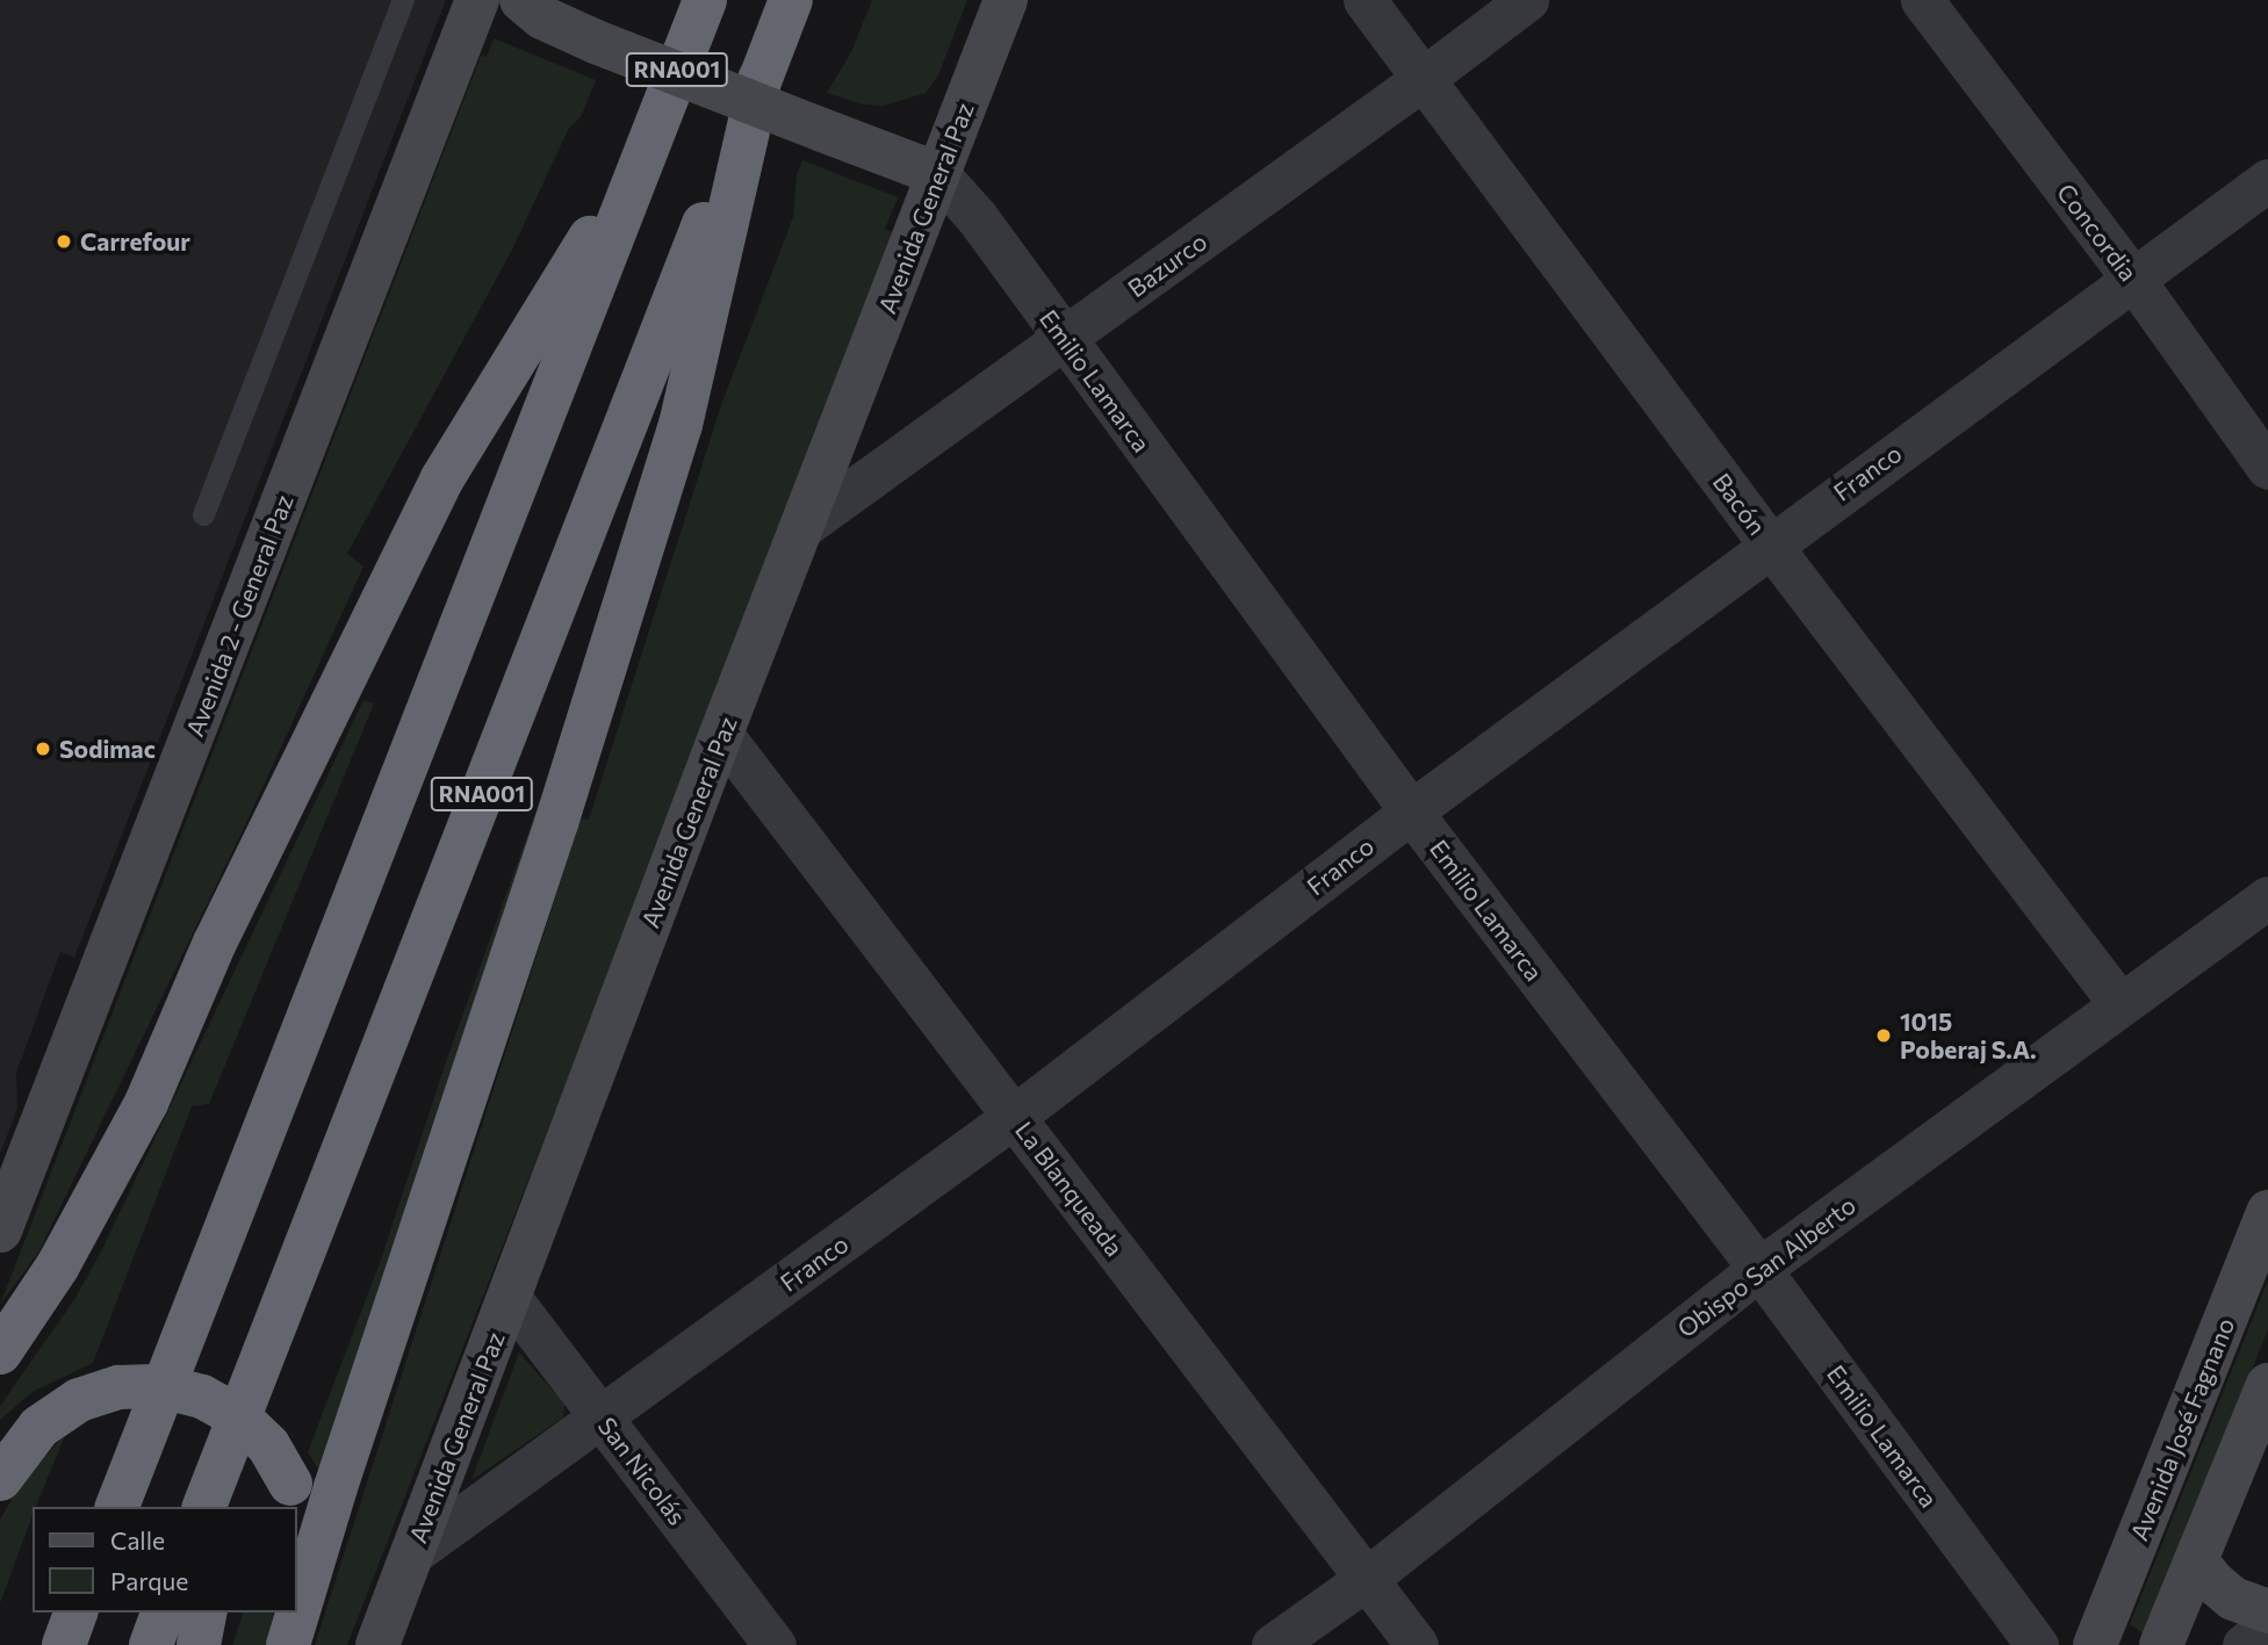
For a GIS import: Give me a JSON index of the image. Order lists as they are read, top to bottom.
{
  "streets": {
    "highway": ["RNA001"],
    "street": [
      "Avenida General Paz",
      "Concordia",
      "Bazurco",
      "Emilio Lamarca",
      "Franco",
      "Bacón",
      "Avenida 2 - General Paz",
      "La Blanqueada",
      "Obispo San Alberto",
      "Avenida José Fagnano",
      "San Nicolás"
    ]
  },
  "crossings": [
    ["Avenida General Paz", "Bazurco"],
    ["Avenida General Paz", "Emilio Lamarca"],
    ["Avenida General Paz", "Franco"],
    ["Avenida General Paz", "La Blanqueada"],
    ["Avenida General Paz", "San Nicolás"],
    ["Concordia", "Franco"],
    ["Bazurco", "Emilio Lamarca"],
    ["Bazurco", "Bacón"],
    ["Emilio Lamarca", "Franco"],
    ["Emilio Lamarca", "Obispo San Alberto"],
    ["Franco", "Bacón"],
    ["Franco", "La Blanqueada"],
    ["Franco", "San Nicolás"],
    ["Bacón", "Obispo San Alberto"],
    ["La Blanqueada", "Obispo San Alberto"]
  ],
  "places": ["Carrefour", "Sodimac", "1015 Poberaj S.A."],
  "legend": ["Calle", "Parque"]
}
